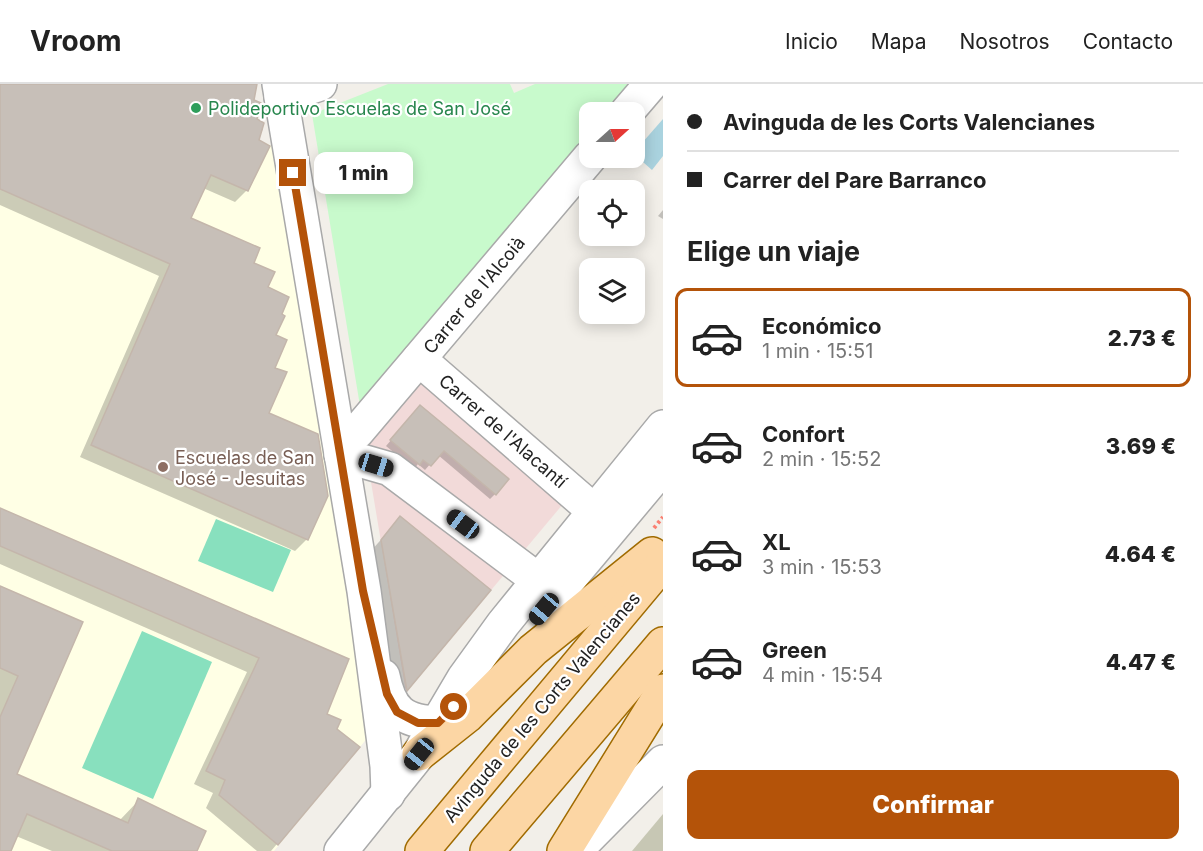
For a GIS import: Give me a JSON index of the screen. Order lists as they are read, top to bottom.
{
  "streets": {
    "main road": ["Avinguda de les Corts Valencianes"],
    "street": ["Carrer de l'Alcoià", "Carrer de l'Alacantí"]
  },
  "crossings": [
    ["Carrer de l'Alcoià", "Carrer de l'Alacantí"]
  ],
  "places": ["Polideportivo Escuelas de San José", "Escuelas de San José - Jesuitas"],
  "north": "right",
  "page": {
    "header": "Vroom",
    "nav": [
      "Inicio",
      "Mapa",
      "Nosotros",
      "Contacto"
    ],
    "banner": ["Avinguda de les Corts Valencianes", "Carrer del Pare Barranco"],
    "bubble": "1 min",
    "heading": "Elige un viaje",
    "list": [
      {
        "name": "Económico",
        "note": "1 min · 15:51",
        "value": "2.73 €"
      },
      {
        "name": "Confort",
        "note": "2 min · 15:52",
        "value": "3.69 €"
      },
      {
        "name": "XL",
        "note": "3 min · 15:53",
        "value": "4.64 €"
      },
      {
        "name": "Green",
        "note": "4 min · 15:54",
        "value": "4.47 €"
      }
    ],
    "buttons": "Confirmar"
  }
}
